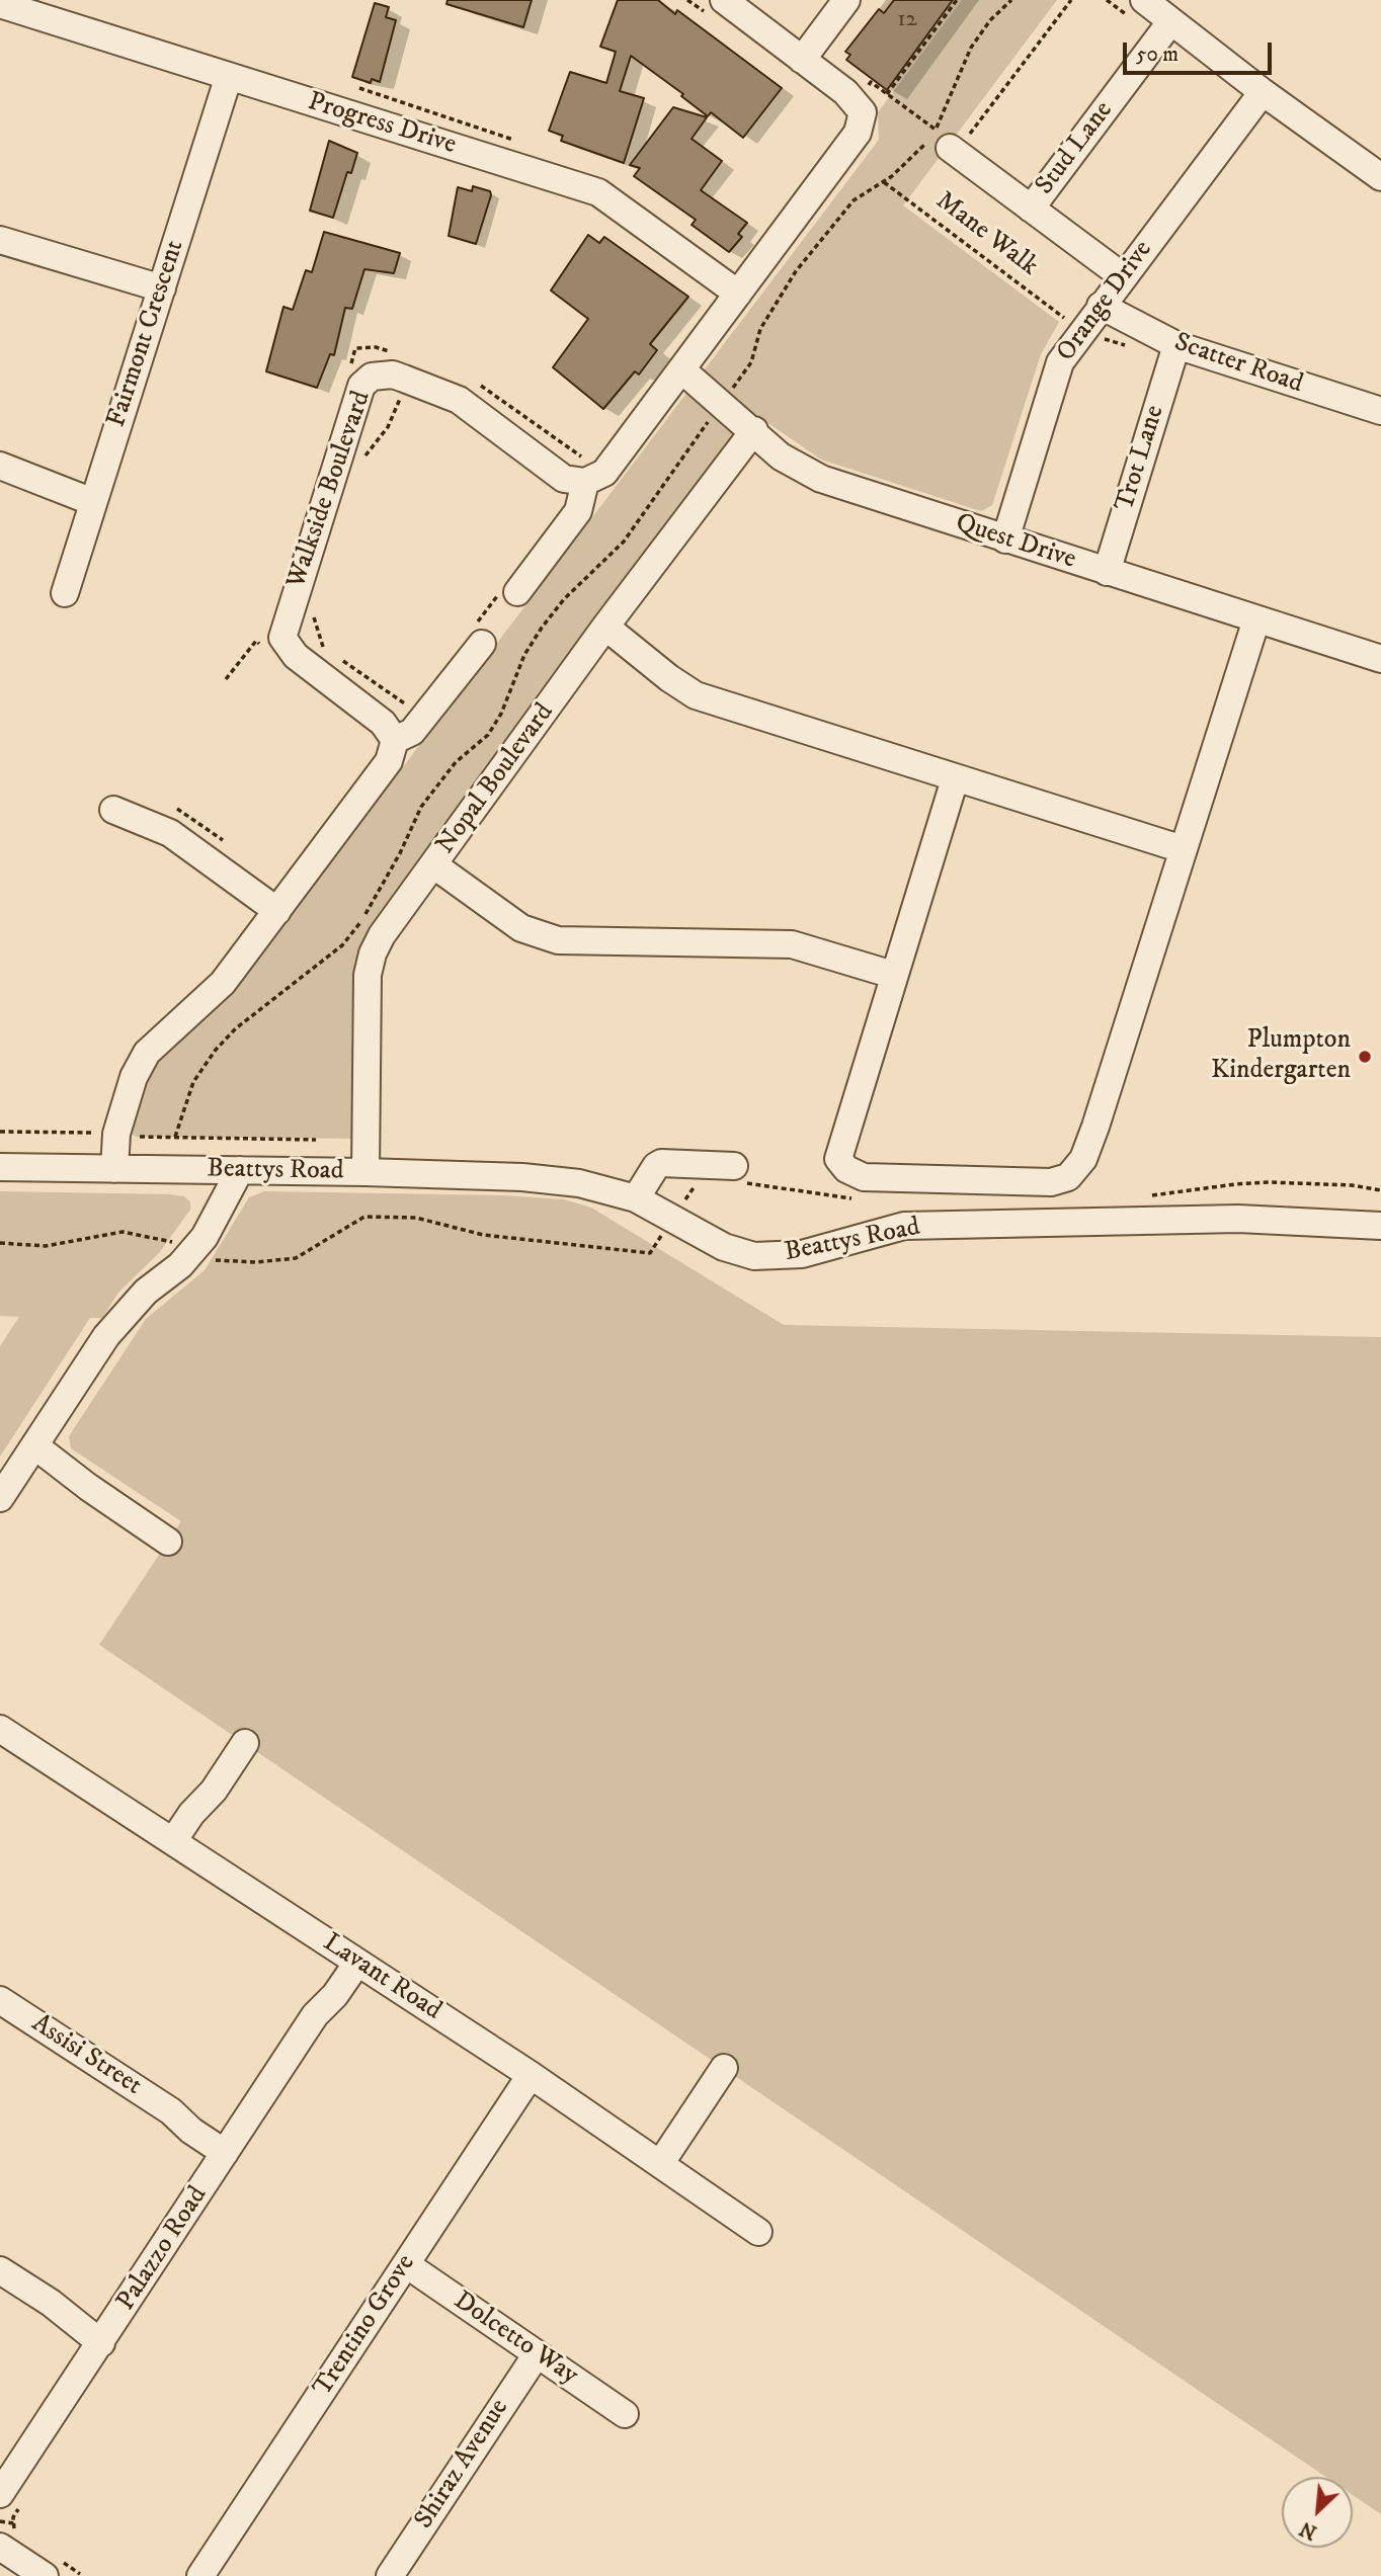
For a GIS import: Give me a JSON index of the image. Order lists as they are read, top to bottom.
{
  "streets": {
    "street": [
      "Progress Drive",
      "Stud Lane",
      "Orange Drive",
      "Fairmont Crescent",
      "Scatter Road",
      "Trot Lane",
      "Walkside Boulevard",
      "Quest Drive",
      "Nopal Boulevard",
      "Beattys Road",
      "Lavant Road",
      "Assisi Street",
      "Palazzo Road",
      "Trentino Grove",
      "Dolcetto Way",
      "Shiraz Avenue"
    ],
    "path": ["Mane Walk"]
  },
  "crossings": [
    ["Progress Drive", "Fairmont Crescent"],
    ["Orange Drive", "Scatter Road"],
    ["Orange Drive", "Quest Drive"],
    ["Scatter Road", "Trot Lane"],
    ["Trot Lane", "Quest Drive"],
    ["Quest Drive", "Nopal Boulevard"],
    ["Nopal Boulevard", "Beattys Road"],
    ["Lavant Road", "Palazzo Road"],
    ["Lavant Road", "Trentino Grove"],
    ["Assisi Street", "Palazzo Road"],
    ["Trentino Grove", "Dolcetto Way"],
    ["Dolcetto Way", "Shiraz Avenue"]
  ],
  "places": ["Plumpton Kindergarten"],
  "house_numbers": ["12"],
  "scale_bar": "50 m",
  "north": "bottom left"
}
